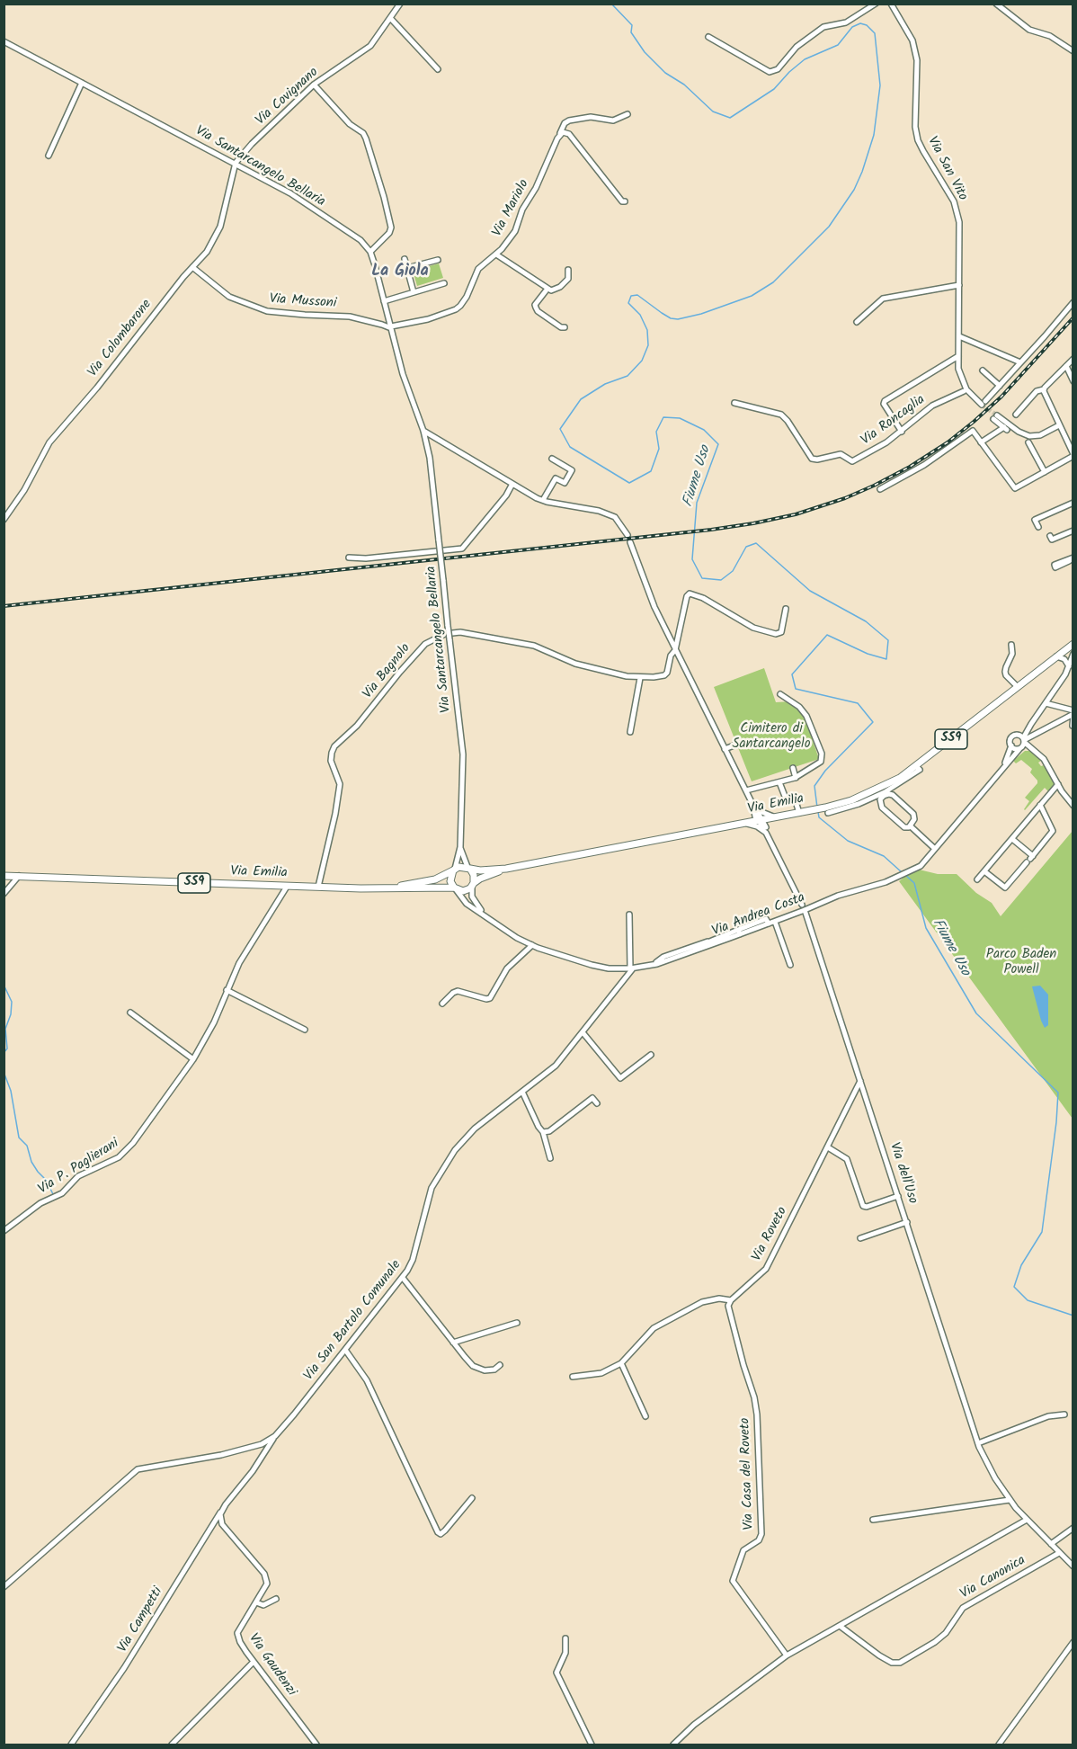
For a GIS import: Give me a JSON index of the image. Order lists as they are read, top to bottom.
{
  "streets": {
    "main road": ["SS9", "Via Emilia"],
    "street": [
      "Via Covignano",
      "Via Santarcangelo Bellaria",
      "Via San Vito",
      "Via Mariolo",
      "Via Mussoni",
      "Via Colombarone",
      "Via Roncaglia",
      "Via Bagnolo",
      "Via Andrea Costa",
      "Via P. Paglierani",
      "Via dell'Uso",
      "Via Roveto",
      "Via San Bartolo Comunale",
      "Via Casa del Roveto",
      "Via Canonica",
      "Via Campetti",
      "Via Gaudenzi"
    ]
  },
  "crossings": [
    ["Via Covignano", "Via Santarcangelo Bellaria"],
    ["Via Covignano", "Via Colombarone"],
    ["Via Santarcangelo Bellaria", "Via Mariolo"],
    ["Via Santarcangelo Bellaria", "Via Mussoni"],
    ["Via Santarcangelo Bellaria", "Via Colombarone"],
    ["Via Santarcangelo Bellaria", "Via Emilia"],
    ["Via Santarcangelo Bellaria", "Via Andrea Costa"],
    ["Via Mariolo", "Via Mussoni"],
    ["Via Mussoni", "Via Colombarone"],
    ["Via Bagnolo", "Via Emilia"],
    ["Via Emilia", "Via Andrea Costa"],
    ["Via Emilia", "Via P. Paglierani"],
    ["Via Andrea Costa", "Via dell'Uso"],
    ["Via Andrea Costa", "Via San Bartolo Comunale"],
    ["Via dell'Uso", "Via Roveto"],
    ["Via dell'Uso", "Via Canonica"],
    ["Via Roveto", "Via Casa del Roveto"],
    ["Via Campetti", "Via Gaudenzi"]
  ],
  "districts": ["La Giola"],
  "water": ["Fiume Uso"],
  "parks": ["Cimitero di Santarcangelo", "Parco Baden Powell"]
}
